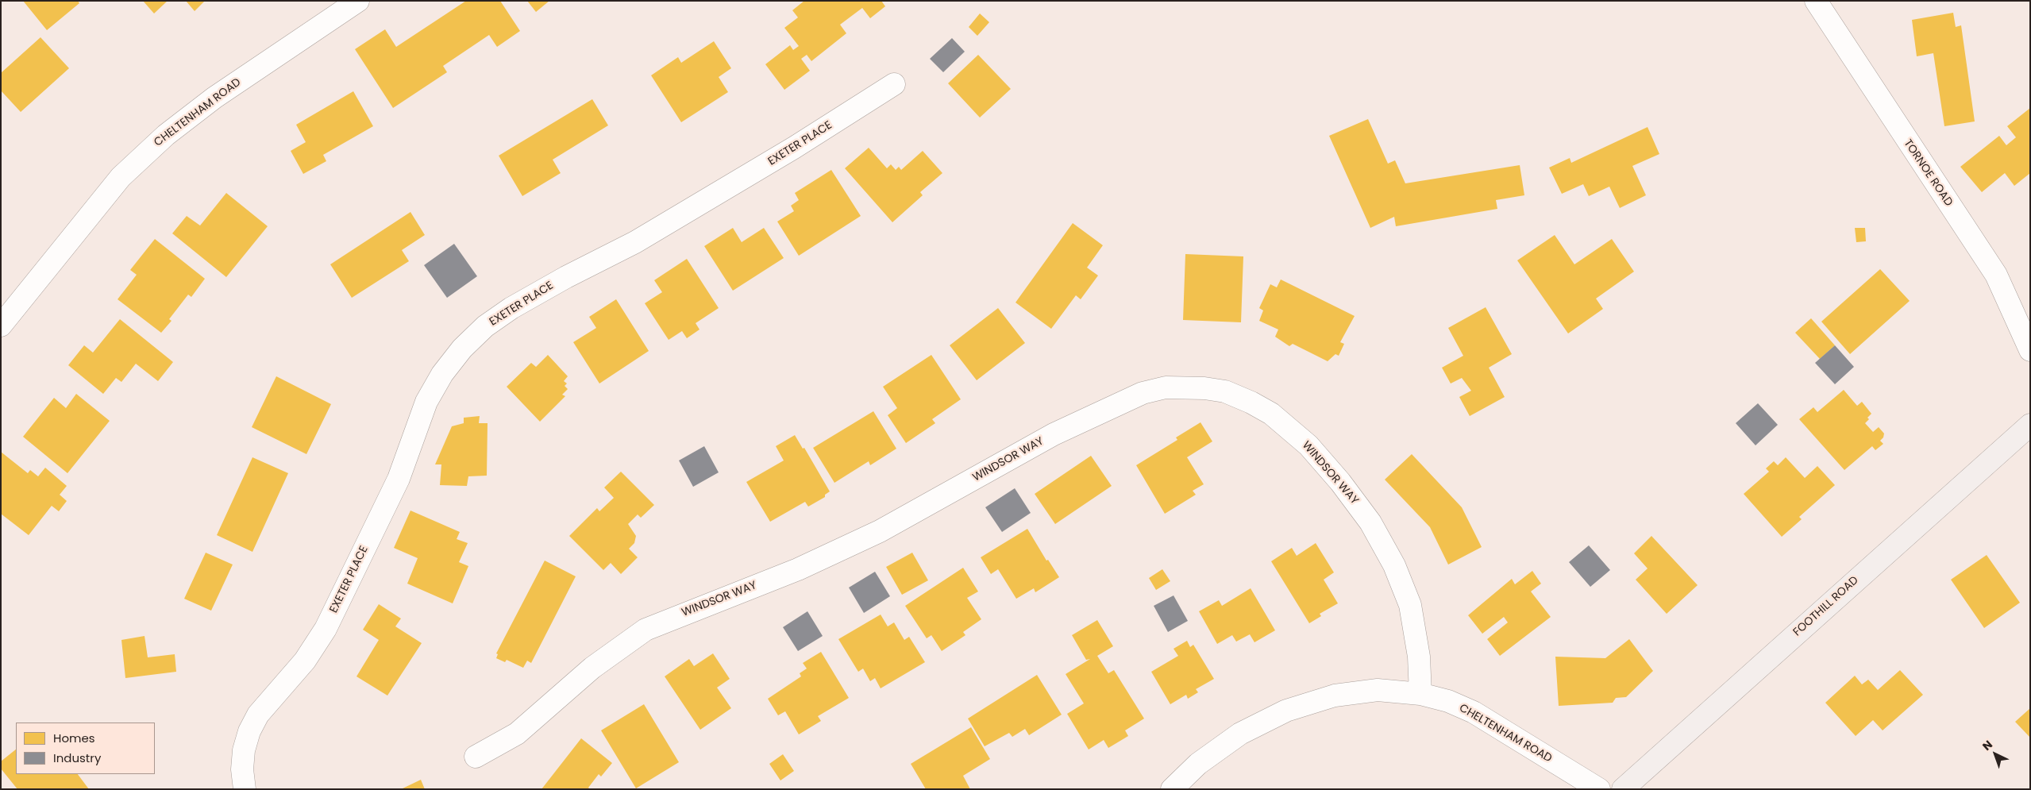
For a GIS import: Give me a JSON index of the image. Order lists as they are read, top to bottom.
{
  "streets": {
    "main road": ["FOOTHILL ROAD"],
    "street": [
      "CHELTENHAM ROAD",
      "EXETER PLACE",
      "TORNOE ROAD",
      "WINDSOR WAY"
    ]
  },
  "crossings": [
    ["CHELTENHAM ROAD", "WINDSOR WAY"]
  ],
  "legend": ["Homes", "Industry"],
  "north": "top left"
}
